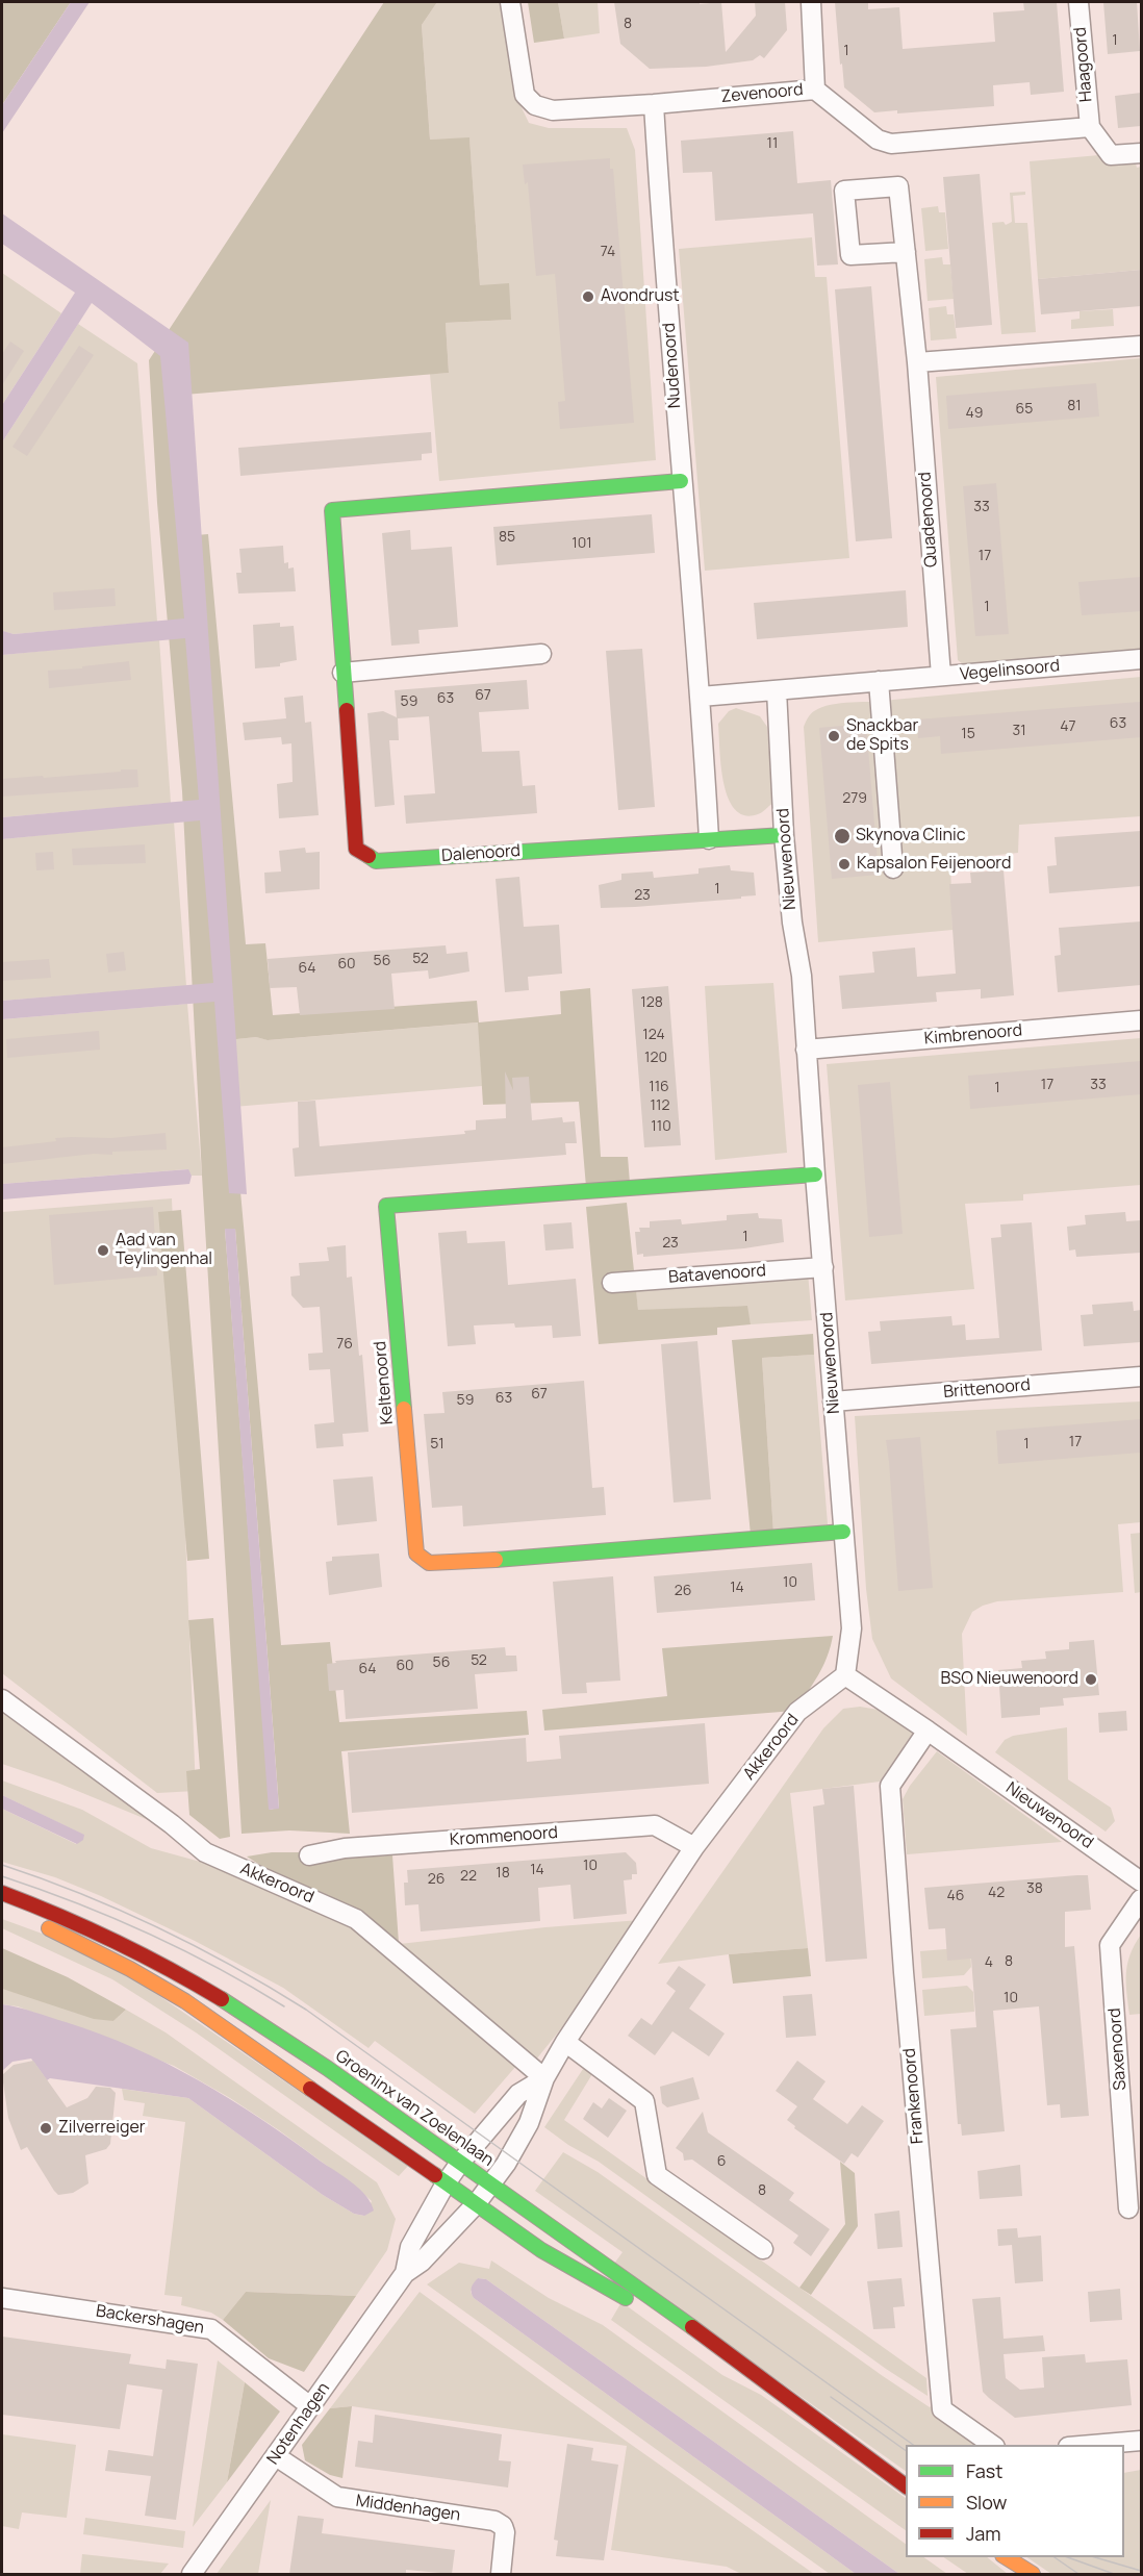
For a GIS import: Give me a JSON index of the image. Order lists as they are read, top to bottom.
{
  "streets": {
    "street": [
      "Haagoord",
      "Zevenoord",
      "Nudenoord",
      "Quadenoord",
      "Vegelinsoord",
      "Dalenoord",
      "Nieuwenoord",
      "Kimbrenoord",
      "Batavenoord",
      "Keltenoord",
      "Brittenoord",
      "Akkeroord",
      "Krommenoord",
      "Saxenoord",
      "Frankenoord",
      "Groeninx van Zoelenlaan",
      "Backershagen",
      "Notenhagen",
      "Middenhagen"
    ]
  },
  "crossings": [
    ["Haagoord", "Zevenoord"],
    ["Zevenoord", "Nudenoord"],
    ["Nudenoord", "Vegelinsoord"],
    ["Nudenoord", "Dalenoord"],
    ["Quadenoord", "Vegelinsoord"],
    ["Vegelinsoord", "Nieuwenoord"],
    ["Dalenoord", "Nieuwenoord"],
    ["Nieuwenoord", "Kimbrenoord"],
    ["Nieuwenoord", "Batavenoord"],
    ["Nieuwenoord", "Keltenoord"],
    ["Nieuwenoord", "Brittenoord"],
    ["Nieuwenoord", "Akkeroord"],
    ["Nieuwenoord", "Frankenoord"],
    ["Akkeroord", "Krommenoord"],
    ["Akkeroord", "Groeninx van Zoelenlaan"],
    ["Akkeroord", "Notenhagen"],
    ["Backershagen", "Notenhagen"],
    ["Notenhagen", "Middenhagen"]
  ],
  "places": [
    "Avondrust",
    "Snackbar de Spits",
    "Skynova Clinic",
    "Kapsalon Feijenoord",
    "Aad van Teylingenhal",
    "BSO Nieuwenoord",
    "Zilverreiger"
  ],
  "house_numbers": [
    "8",
    "1",
    "1",
    "11",
    "74",
    "81",
    "65",
    "49",
    "33",
    "85",
    "101",
    "17",
    "1",
    "67",
    "63",
    "59",
    "63",
    "47",
    "31",
    "15",
    "279",
    "1",
    "23",
    "52",
    "56",
    "60",
    "64",
    "128",
    "124",
    "120",
    "17",
    "33",
    "116",
    "1",
    "112",
    "110",
    "1",
    "23",
    "76",
    "67",
    "63",
    "59",
    "17",
    "51",
    "1",
    "10",
    "14",
    "26",
    "52",
    "56",
    "60",
    "64",
    "10",
    "14",
    "18",
    "22",
    "26",
    "38",
    "42",
    "46",
    "8",
    "4",
    "10",
    "6",
    "8"
  ],
  "legend": ["Fast", "Slow", "Jam"]
}
